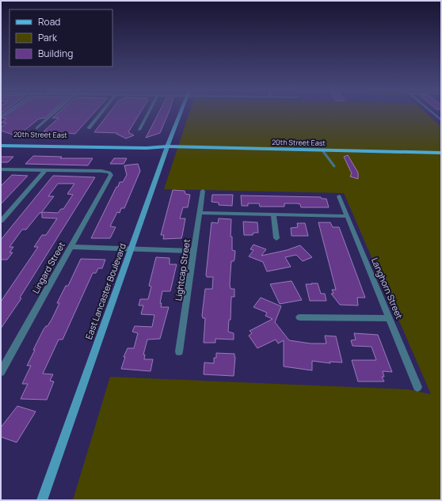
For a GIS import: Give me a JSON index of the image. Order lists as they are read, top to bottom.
{
  "streets": {
    "main road": ["20th Street East", "East Lancaster Boulevard"],
    "street": ["Lingard Street", "Lightcap Street", "Langhorn Street"]
  },
  "crossings": [
    ["20th Street East", "East Lancaster Boulevard"]
  ],
  "legend": ["Road", "Park", "Building"]
}
